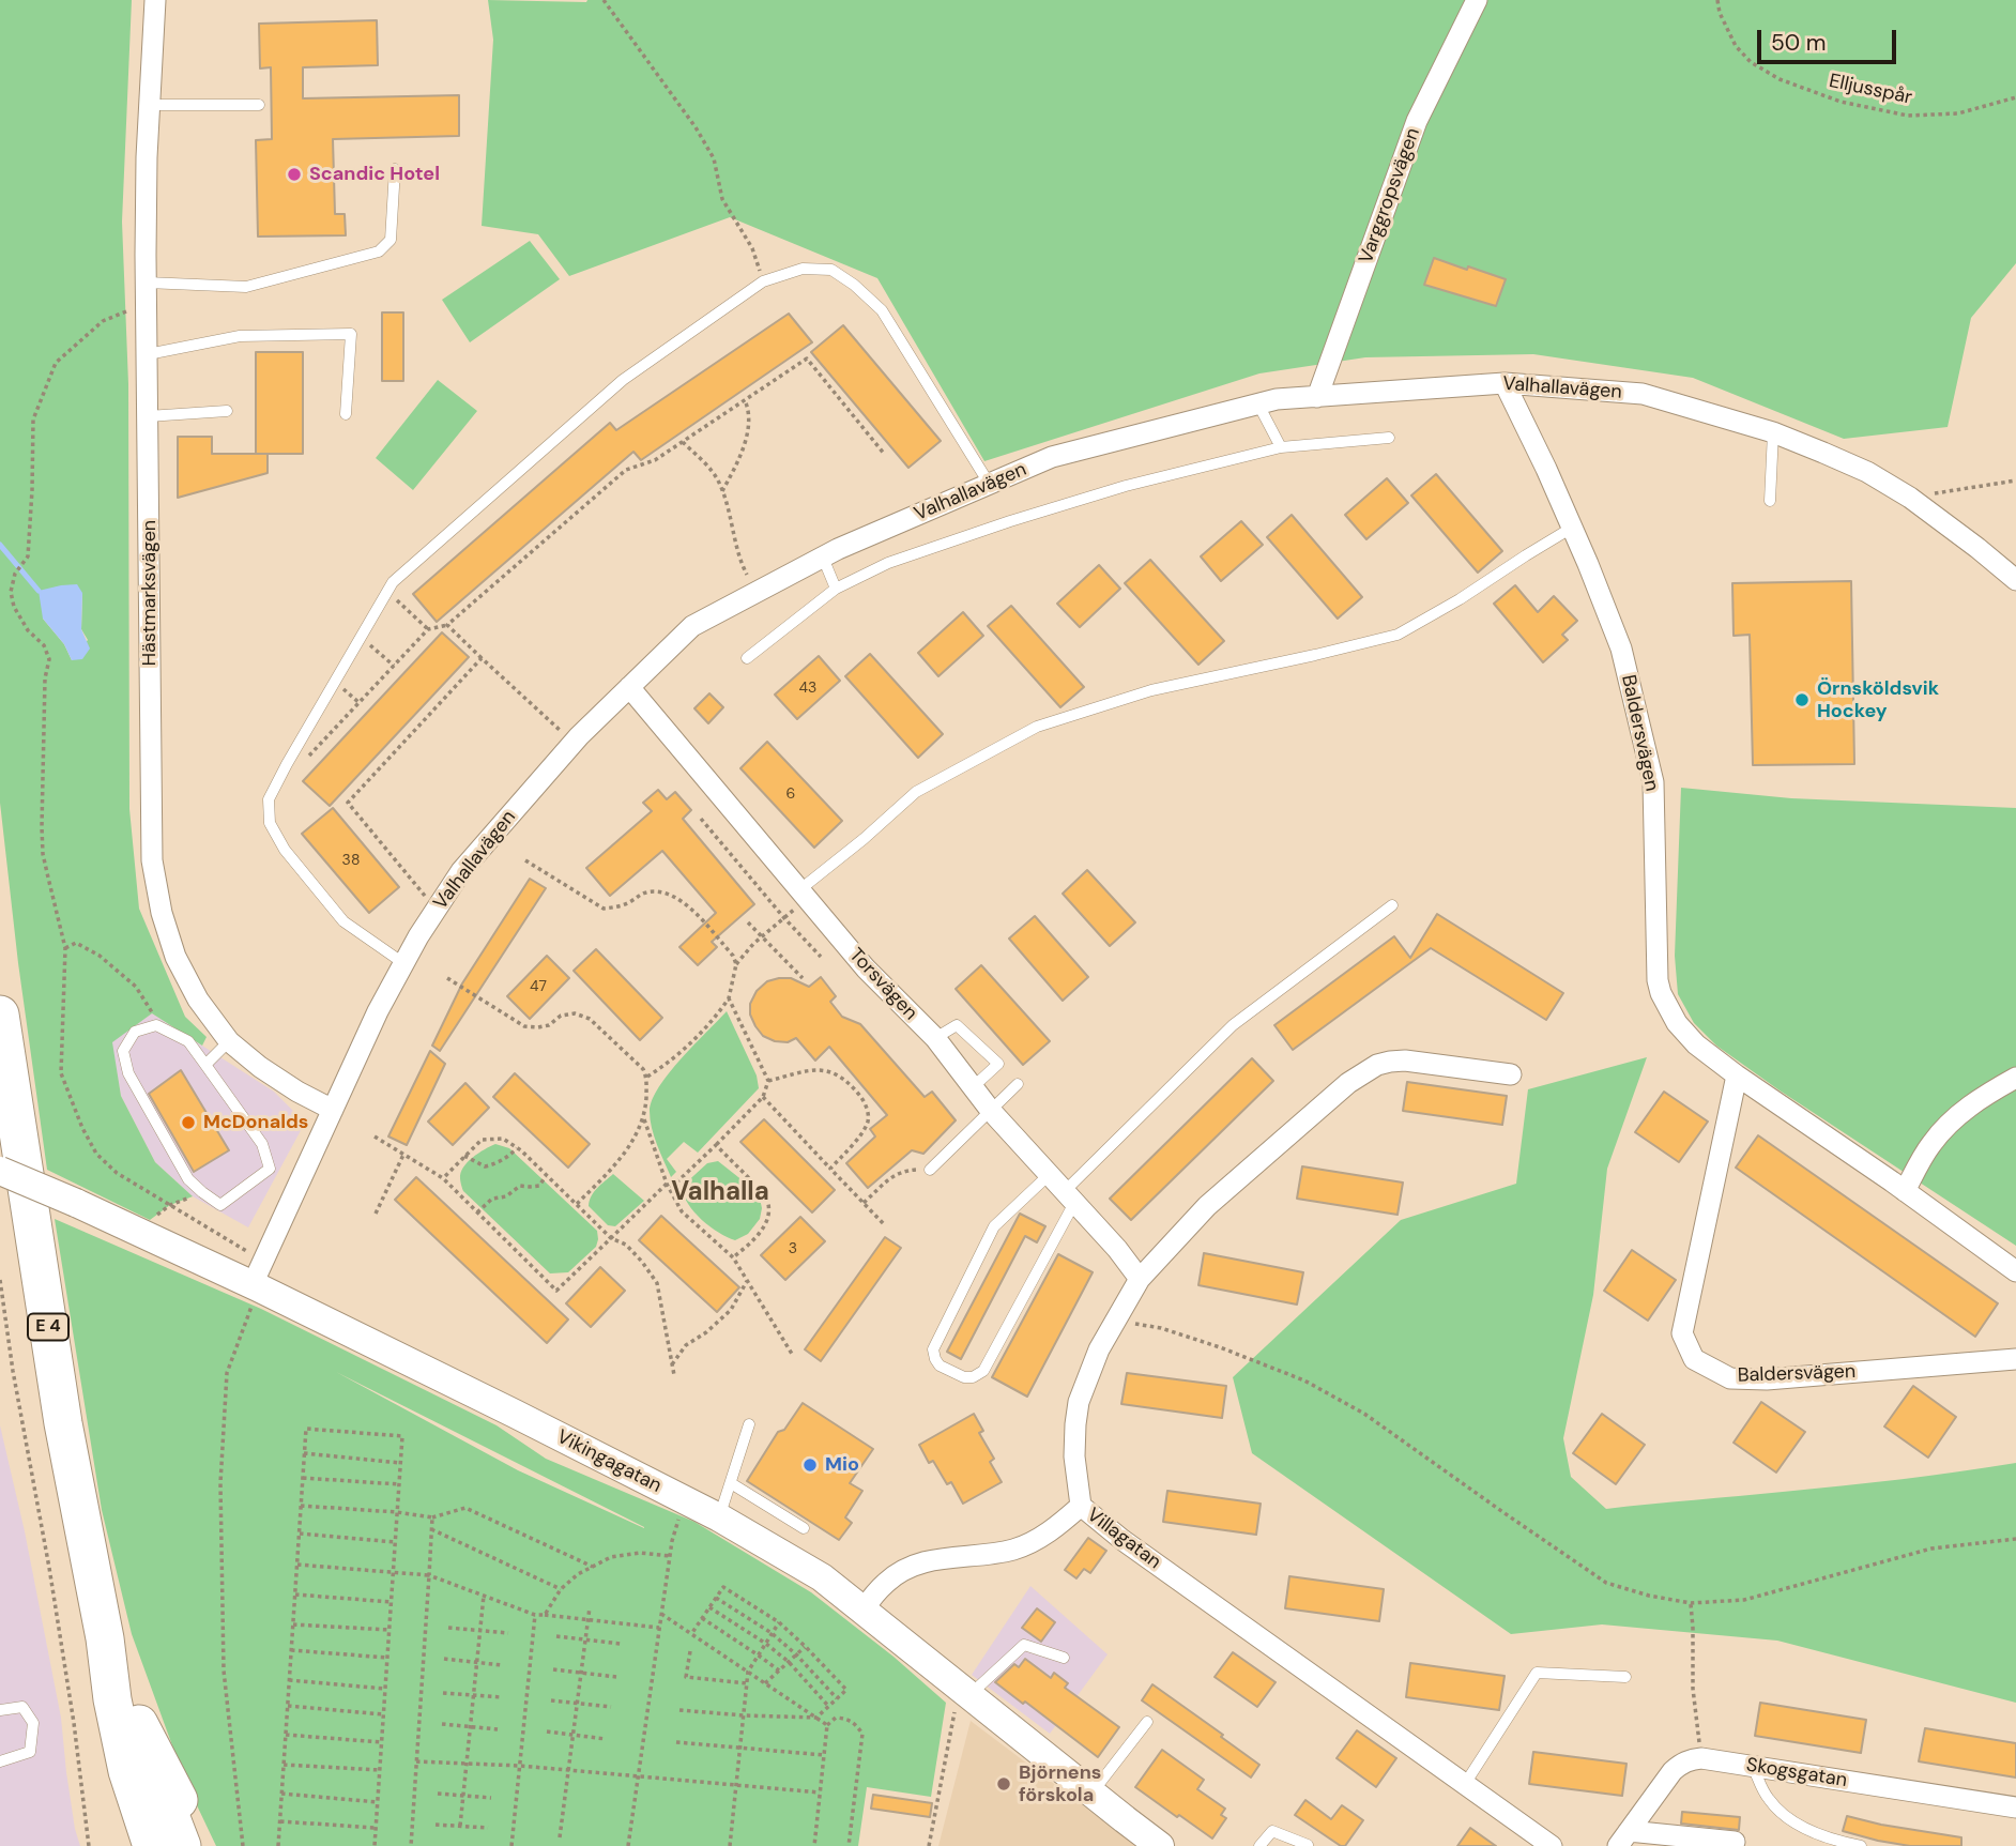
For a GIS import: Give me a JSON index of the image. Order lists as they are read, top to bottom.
{
  "streets": {
    "highway": ["E 4"],
    "street": [
      "Varggropsvägen",
      "Valhallavägen",
      "Hästmarksvägen",
      "Baldersvägen",
      "Torsvägen",
      "Vikingagatan",
      "Villagatan",
      "Skogsgatan"
    ],
    "path": ["Elljusspår"]
  },
  "crossings": [
    ["Varggropsvägen", "Valhallavägen"],
    ["Valhallavägen", "Hästmarksvägen"],
    ["Valhallavägen", "Baldersvägen"],
    ["Valhallavägen", "Torsvägen"],
    ["Valhallavägen", "Vikingagatan"],
    ["Torsvägen", "Villagatan"]
  ],
  "districts": ["Valhalla"],
  "places": [
    "Scandic Hotel",
    "Örnsköldsvik Hockey",
    "McDonalds",
    "Mio",
    "Björnens förskola"
  ],
  "house_numbers": [
    "43",
    "6",
    "38",
    "47",
    "3"
  ],
  "scale_bar": "50 m"
}
